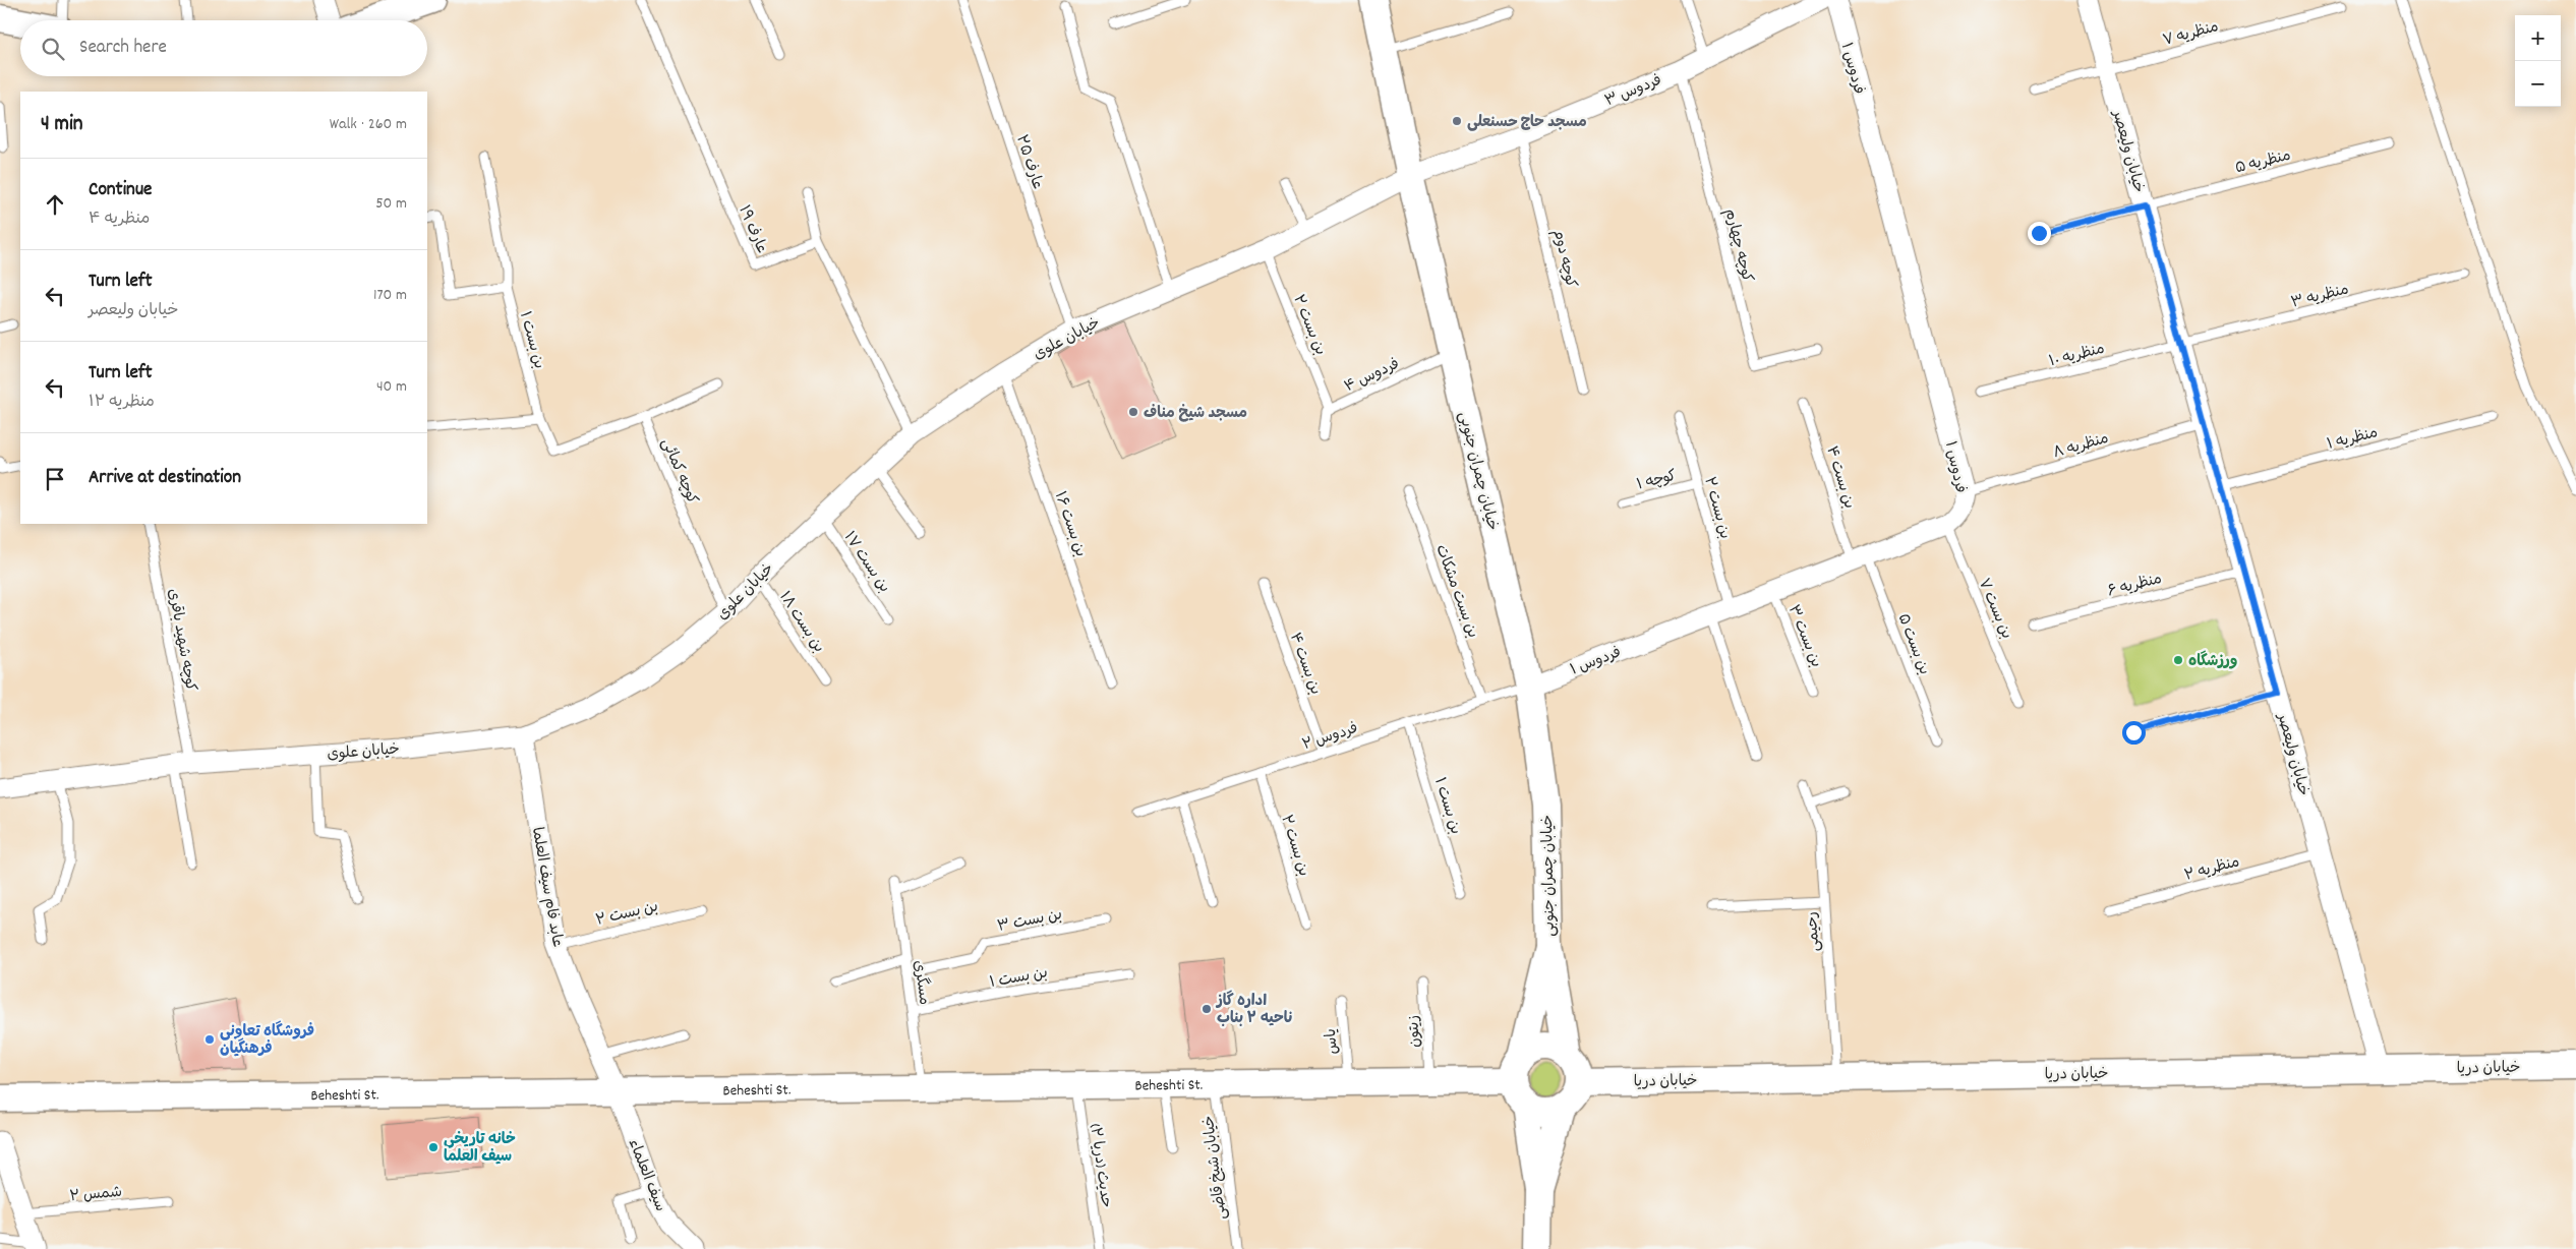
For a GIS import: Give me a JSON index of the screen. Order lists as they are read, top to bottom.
{
  "streets": {
    "main road": ["خیابان چمران جنوبی", "خیابان دریا", "Beheshti St."],
    "street": [
      "فردوس ۱",
      "فردوس ۳",
      "خیابان ولیعصر",
      "خیابان علوی",
      "عابد فام سیف العلما",
      "سیف العلماء"
    ],
    "lane": [
      "منظریه ۷",
      "منظریه ۵",
      "عارف ۲۵",
      "عارف ۱۹",
      "کوچه چهارم",
      "کوچه دوم",
      "منظریه ۳",
      "بن بست ۲",
      "بن بست ۱",
      "منظریه ۱۰",
      "فردوس ۴",
      "منظریه ۱",
      "منظریه ۸",
      "کوچه کمائی",
      "بن بست ۴",
      "کوچه ۱",
      "بن بست ۱۶",
      "بن بست ۱۷",
      "منظریه ۶",
      "بن بست مشکات",
      "بن بست ۷",
      "بن بست ۱۸",
      "بن بست ۳",
      "کوچه شهید باقری",
      "بن بست ۵",
      "فردوس ۲",
      "منظریه ۲",
      "رحیمی",
      "مسگری",
      "زیتون",
      "یاس",
      "حدیث (دریا ۲)",
      "خیابان شیخ قاضی",
      "شمس ۲"
    ]
  },
  "crossings": [
    ["منظریه ۷", "خیابان ولیعصر"],
    ["فردوس ۱", "بن بست ۲"],
    ["فردوس ۱", "منظریه ۸"],
    ["فردوس ۱", "خیابان چمران جنوبی"],
    ["فردوس ۱", "بن بست ۴"],
    ["فردوس ۱", "بن بست ۷"],
    ["فردوس ۱", "بن بست ۳"],
    ["فردوس ۱", "بن بست ۵"],
    ["فردوس ۱", "فردوس ۲"],
    ["فردوس ۳", "کوچه چهارم"],
    ["فردوس ۳", "کوچه دوم"],
    ["فردوس ۳", "خیابان علوی"],
    ["فردوس ۳", "خیابان چمران جنوبی"],
    ["خیابان ولیعصر", "منظریه ۵"],
    ["خیابان ولیعصر", "منظریه ۳"],
    ["خیابان ولیعصر", "منظریه ۱۰"],
    ["خیابان ولیعصر", "منظریه ۱"],
    ["خیابان ولیعصر", "منظریه ۸"],
    ["خیابان ولیعصر", "منظریه ۶"],
    ["خیابان ولیعصر", "منظریه ۲"],
    ["خیابان ولیعصر", "خیابان دریا"],
    ["عارف ۲۵", "خیابان علوی"],
    ["منظریه ۳", "منظریه ۱۰"],
    ["بن بست ۲", "خیابان علوی"],
    ["بن بست ۲", "فردوس ۴"],
    ["بن بست ۲", "کوچه ۱"],
    ["بن بست ۲", "فردوس ۲"],
    ["بن بست ۲", "عابد فام سیف العلما"],
    ["خیابان علوی", "کوچه کمائی"],
    ["خیابان علوی", "خیابان چمران جنوبی"],
    ["خیابان علوی", "بن بست ۱۶"],
    ["خیابان علوی", "بن بست ۱۷"],
    ["خیابان علوی", "بن بست ۱۸"],
    ["خیابان علوی", "کوچه شهید باقری"],
    ["خیابان علوی", "عابد فام سیف العلما"],
    ["بن بست ۱", "کوچه کمائی"],
    ["بن بست ۱", "فردوس ۲"],
    ["بن بست ۱", "مسگری"],
    ["فردوس ۴", "خیابان چمران جنوبی"],
    ["خیابان چمران جنوبی", "فردوس ۲"],
    ["خیابان چمران جنوبی", "خیابان دریا"],
    ["خیابان چمران جنوبی", "Beheshti St."],
    ["بن بست ۴", "بن بست ۵"],
    ["بن بست ۴", "فردوس ۲"],
    ["بن بست مشکات", "فردوس ۲"],
    ["بن بست ۳", "مسگری"],
    ["عابد فام سیف العلما", "Beheshti St."],
    ["عابد فام سیف العلما", "سیف العلماء"],
    ["رحیمی", "خیابان دریا"],
    ["مسگری", "Beheshti St."],
    ["زیتون", "Beheshti St."],
    ["یاس", "Beheshti St."],
    ["خیابان دریا", "Beheshti St."],
    ["Beheshti St.", "حدیث (دریا ۲)"],
    ["Beheshti St.", "خیابان شیخ قاضی"],
    ["Beheshti St.", "سیف العلماء"]
  ],
  "places": [
    "مسجد حاج حسنعلی",
    "مسجد شیخ مناف",
    "ورزشگاه",
    "اداره گاز ناحیه ۲ بناب",
    "فروشگاه تعاونی فرهنگیان",
    "خانه تاریخی سیف العلما"
  ],
  "page": {
    "map_buttons": ["+", "−"],
    "search": "Search here",
    "heading": ["4 min", "Walk · 260 m"],
    "list": [
      ["Continue", "منظریه ۴", "50 m"],
      ["Turn left", "خیابان ولیعصر", "170 m"],
      ["Turn left", "منظریه ۱۲", "40 m"],
      "Arrive at destination"
    ]
  }
}
